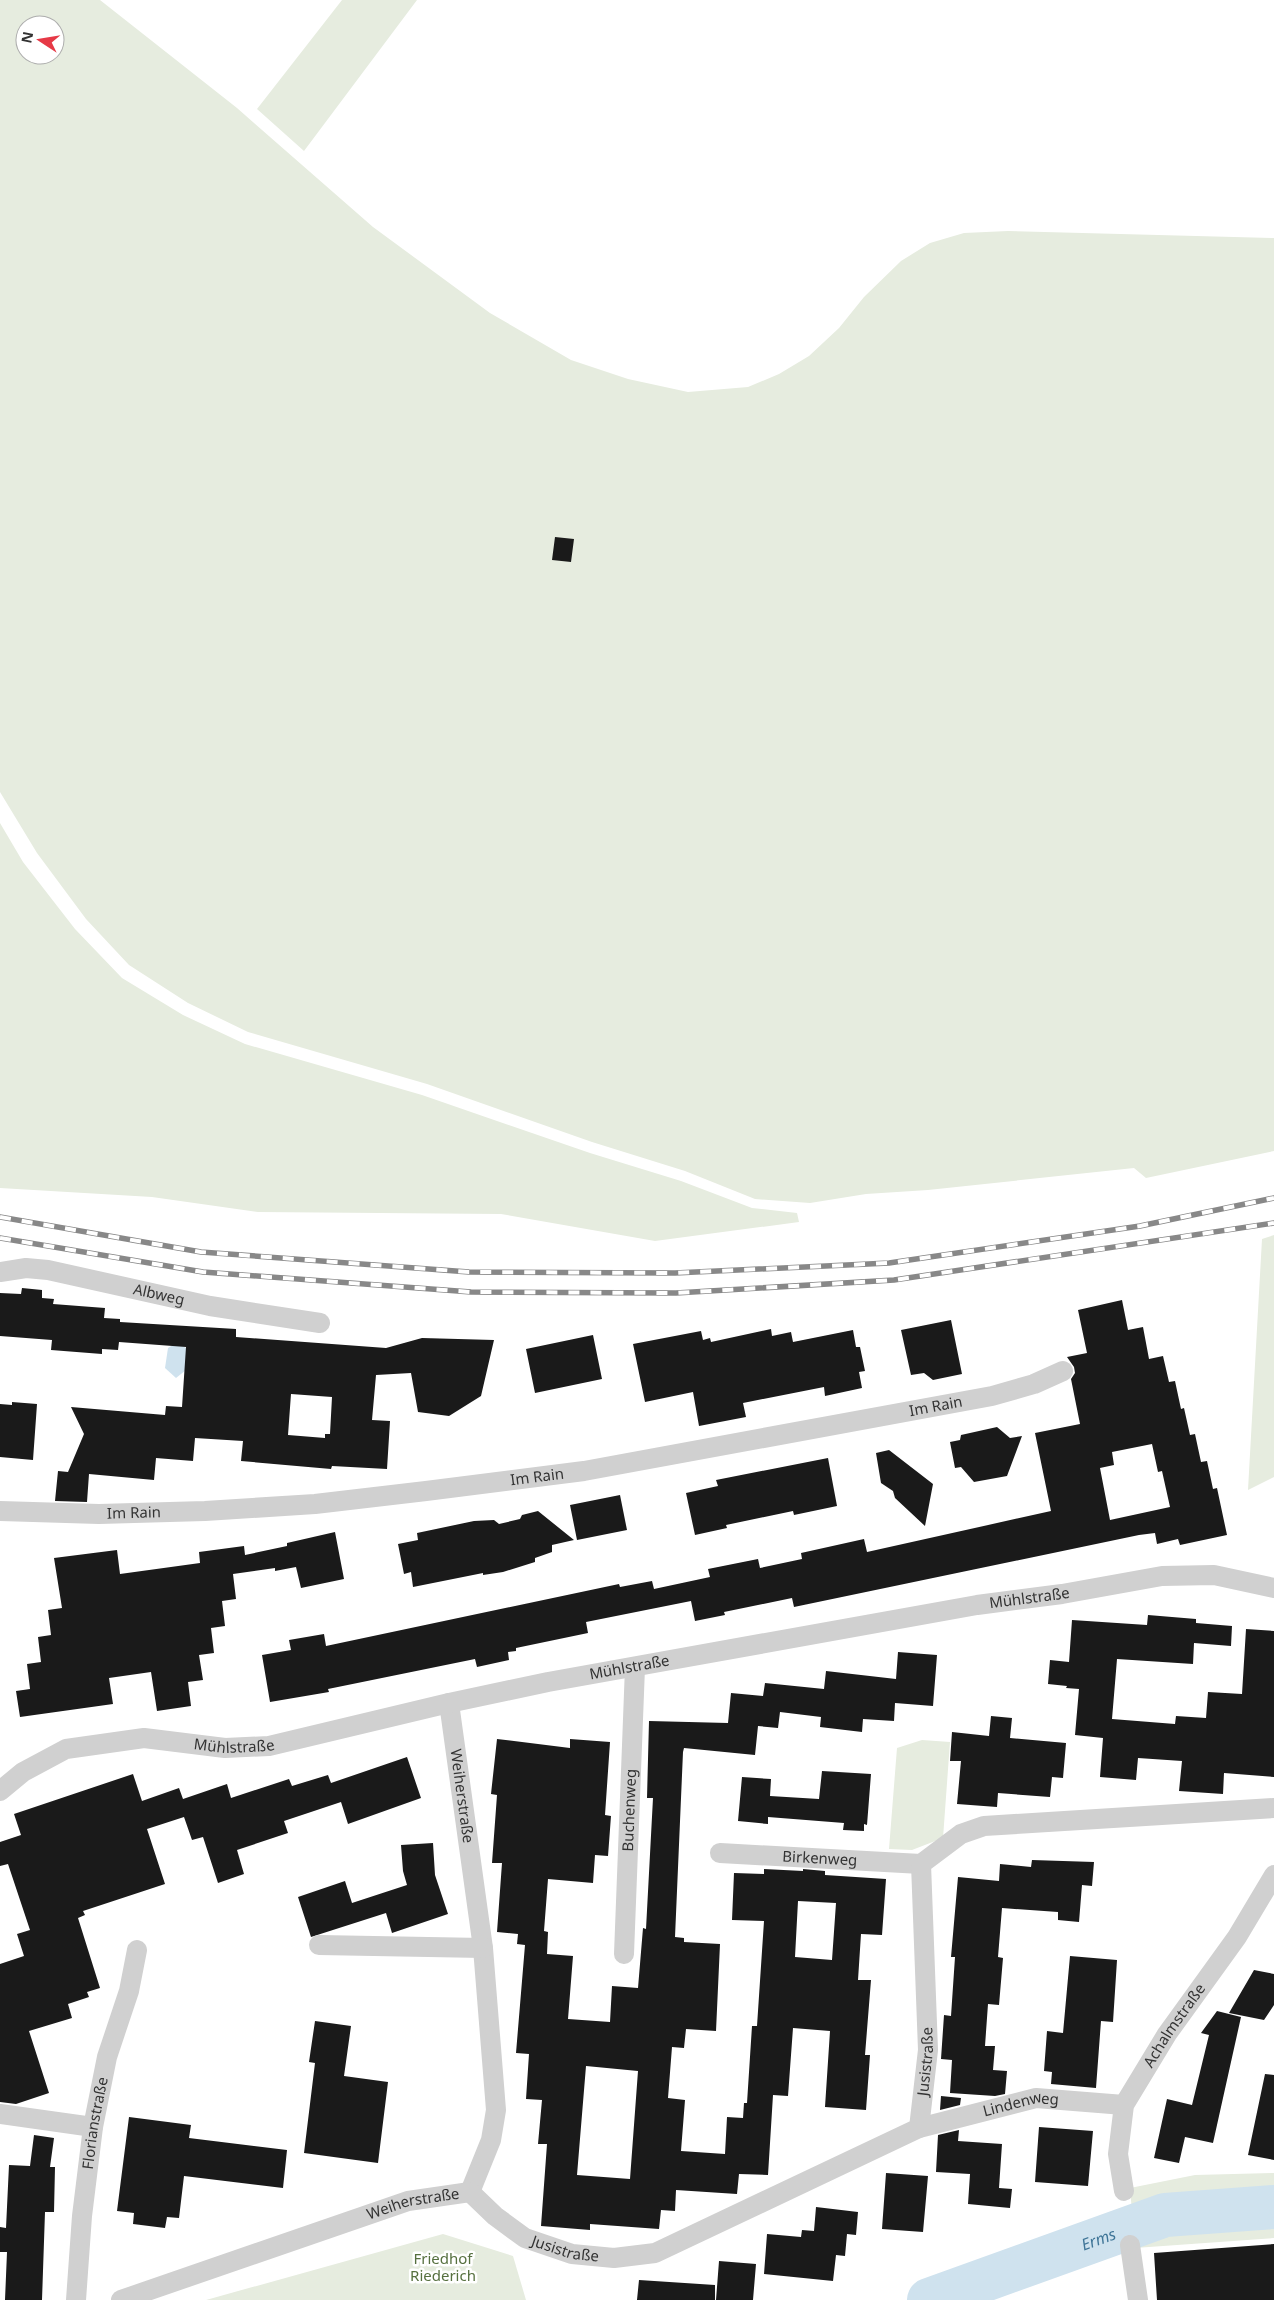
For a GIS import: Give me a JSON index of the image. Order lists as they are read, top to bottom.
{
  "streets": {
    "street": [
      "Albweg",
      "Im Rain",
      "Mühlstraße",
      "Weiherstraße",
      "Buchenweg",
      "Birkenweg",
      "Achalmstraße",
      "Jusistraße",
      "Lindenweg",
      "Florianstraße"
    ]
  },
  "crossings": [
    ["Mühlstraße", "Weiherstraße"],
    ["Mühlstraße", "Buchenweg"],
    ["Weiherstraße", "Jusistraße"],
    ["Birkenweg", "Jusistraße"],
    ["Achalmstraße", "Lindenweg"],
    ["Jusistraße", "Lindenweg"]
  ],
  "water": ["Erms"],
  "parks": ["Friedhof Riederich"],
  "north": "left"
}
